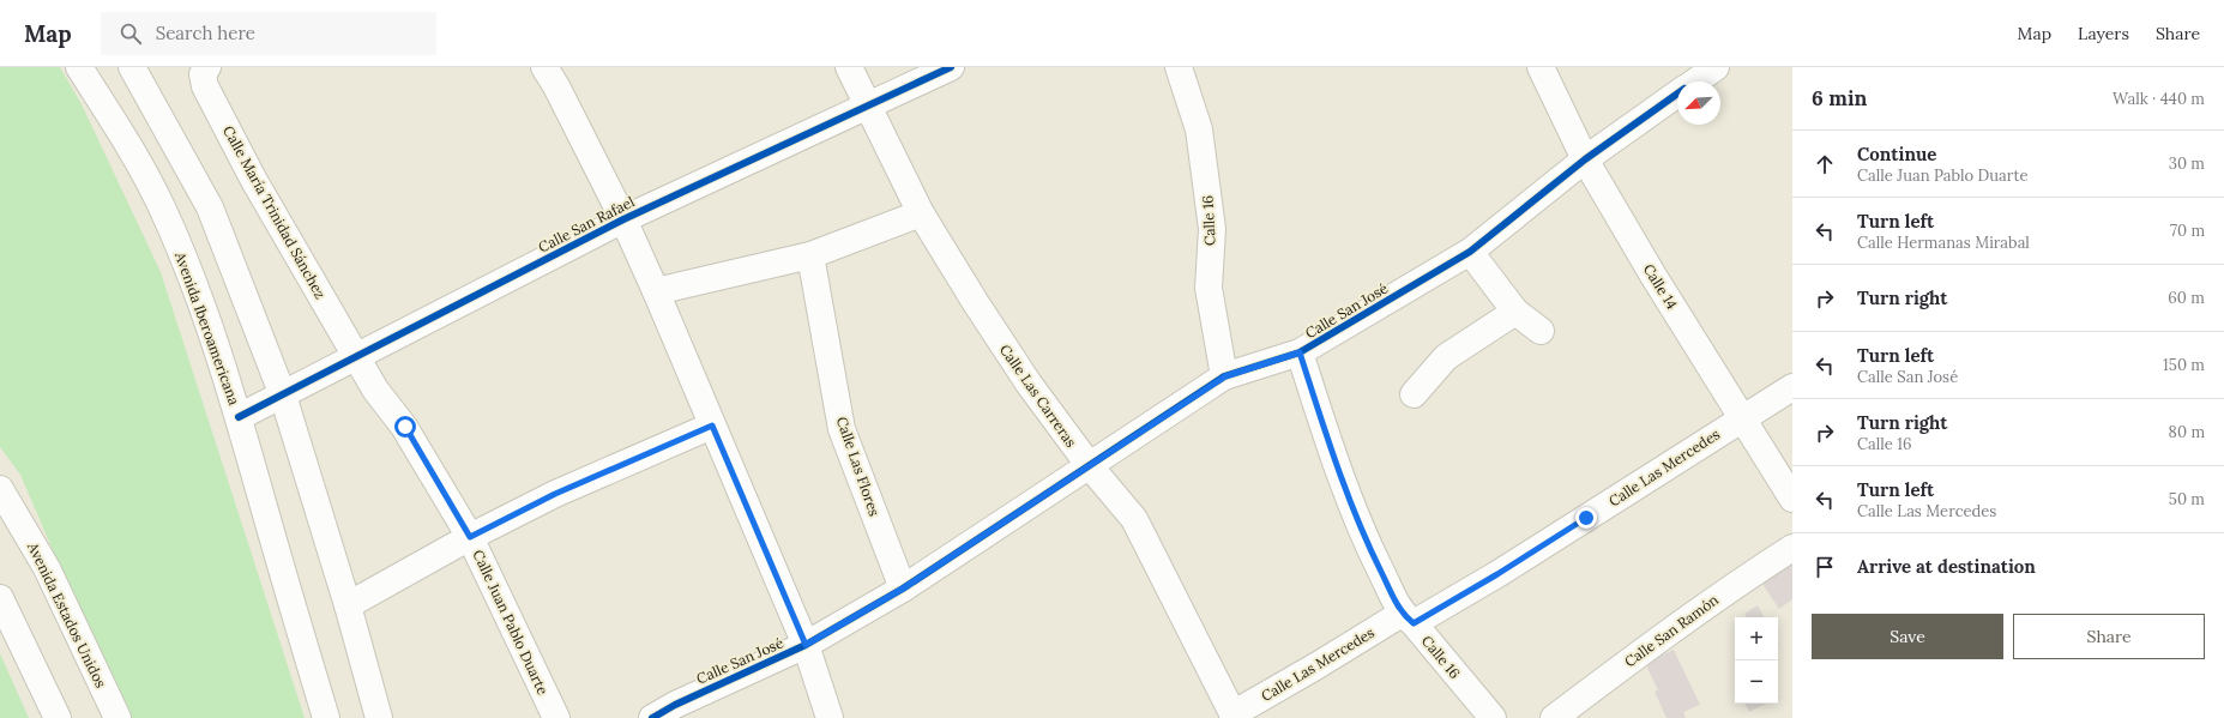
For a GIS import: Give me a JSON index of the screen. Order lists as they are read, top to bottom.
{
  "streets": {
    "street": [
      "Calle María Trinidad Sánchez",
      "Calle 16",
      "Calle San Rafael",
      "Calle 14",
      "Calle San José",
      "Avenida Iberoamericana",
      "Calle Las Carreras",
      "Calle Las Flores",
      "Calle Las Mercedes",
      "Avenida Estados Unidos",
      "Calle Juan Pablo Duarte",
      "Calle San Ramón"
    ]
  },
  "crossings": [
    ["Calle María Trinidad Sánchez", "Calle San Rafael"],
    ["Calle María Trinidad Sánchez", "Calle Juan Pablo Duarte"],
    ["Calle 16", "Calle San José"],
    ["Calle 16", "Calle Las Mercedes"],
    ["Calle San Rafael", "Avenida Iberoamericana"],
    ["Calle San Rafael", "Calle Las Carreras"],
    ["Calle San Rafael", "Calle Juan Pablo Duarte"],
    ["Calle 14", "Calle San José"],
    ["Calle 14", "Calle Las Mercedes"],
    ["Calle San José", "Calle Las Carreras"],
    ["Calle San José", "Calle Las Flores"],
    ["Calle Las Carreras", "Calle Las Mercedes"]
  ],
  "north": "bottom left",
  "page": {
    "header": "Map",
    "search": "Search here",
    "nav": ["Map", "Layers", "Share"],
    "heading": ["6 min", "Walk · 440 m"],
    "list": [
      ["Continue", "Calle Juan Pablo Duarte", "30 m"],
      ["Turn left", "Calle Hermanas Mirabal", "70 m"],
      ["Turn right", "60 m"],
      ["Turn left", "Calle San José", "150 m"],
      ["Turn right", "Calle 16", "80 m"],
      ["Turn left", "Calle Las Mercedes", "50 m"],
      "Arrive at destination"
    ],
    "buttons": ["Save", "Share"],
    "map_buttons": ["+", "−"]
  }
}
